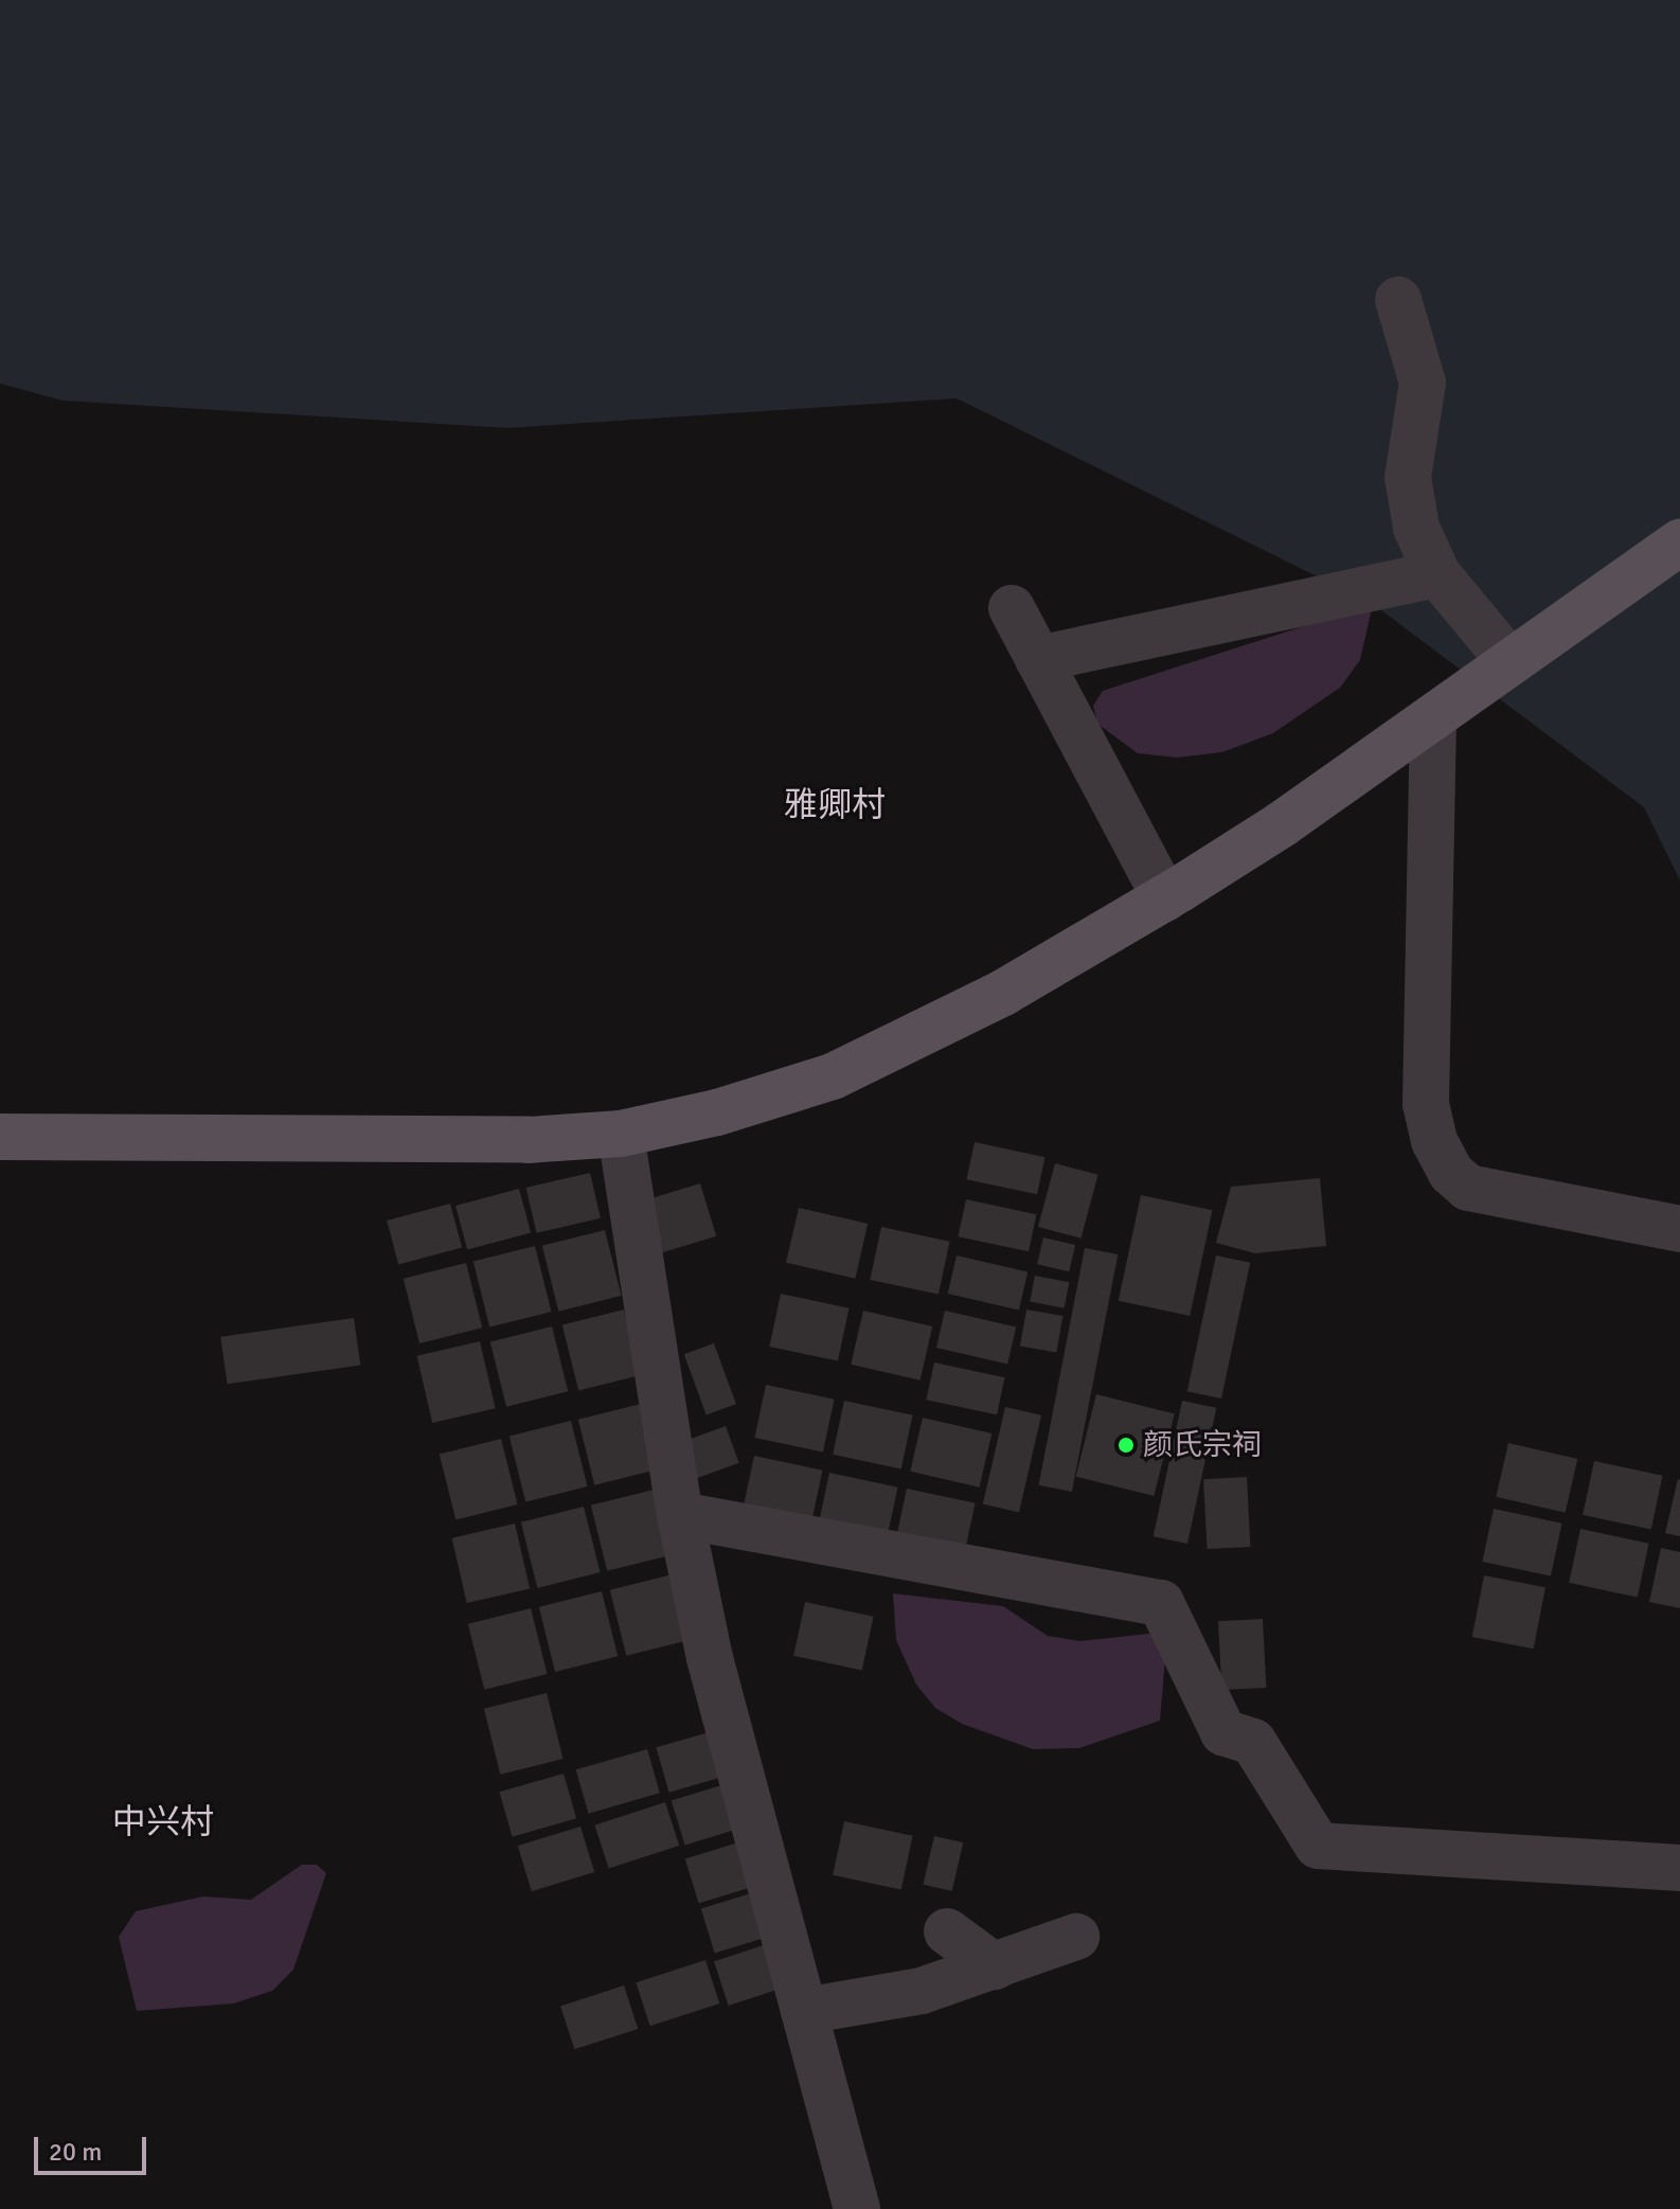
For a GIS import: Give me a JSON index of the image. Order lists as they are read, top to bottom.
{
  "districts": ["雅卿村", "中兴村"],
  "places": ["颜氏宗祠"],
  "scale_bar": "20 m"
}
